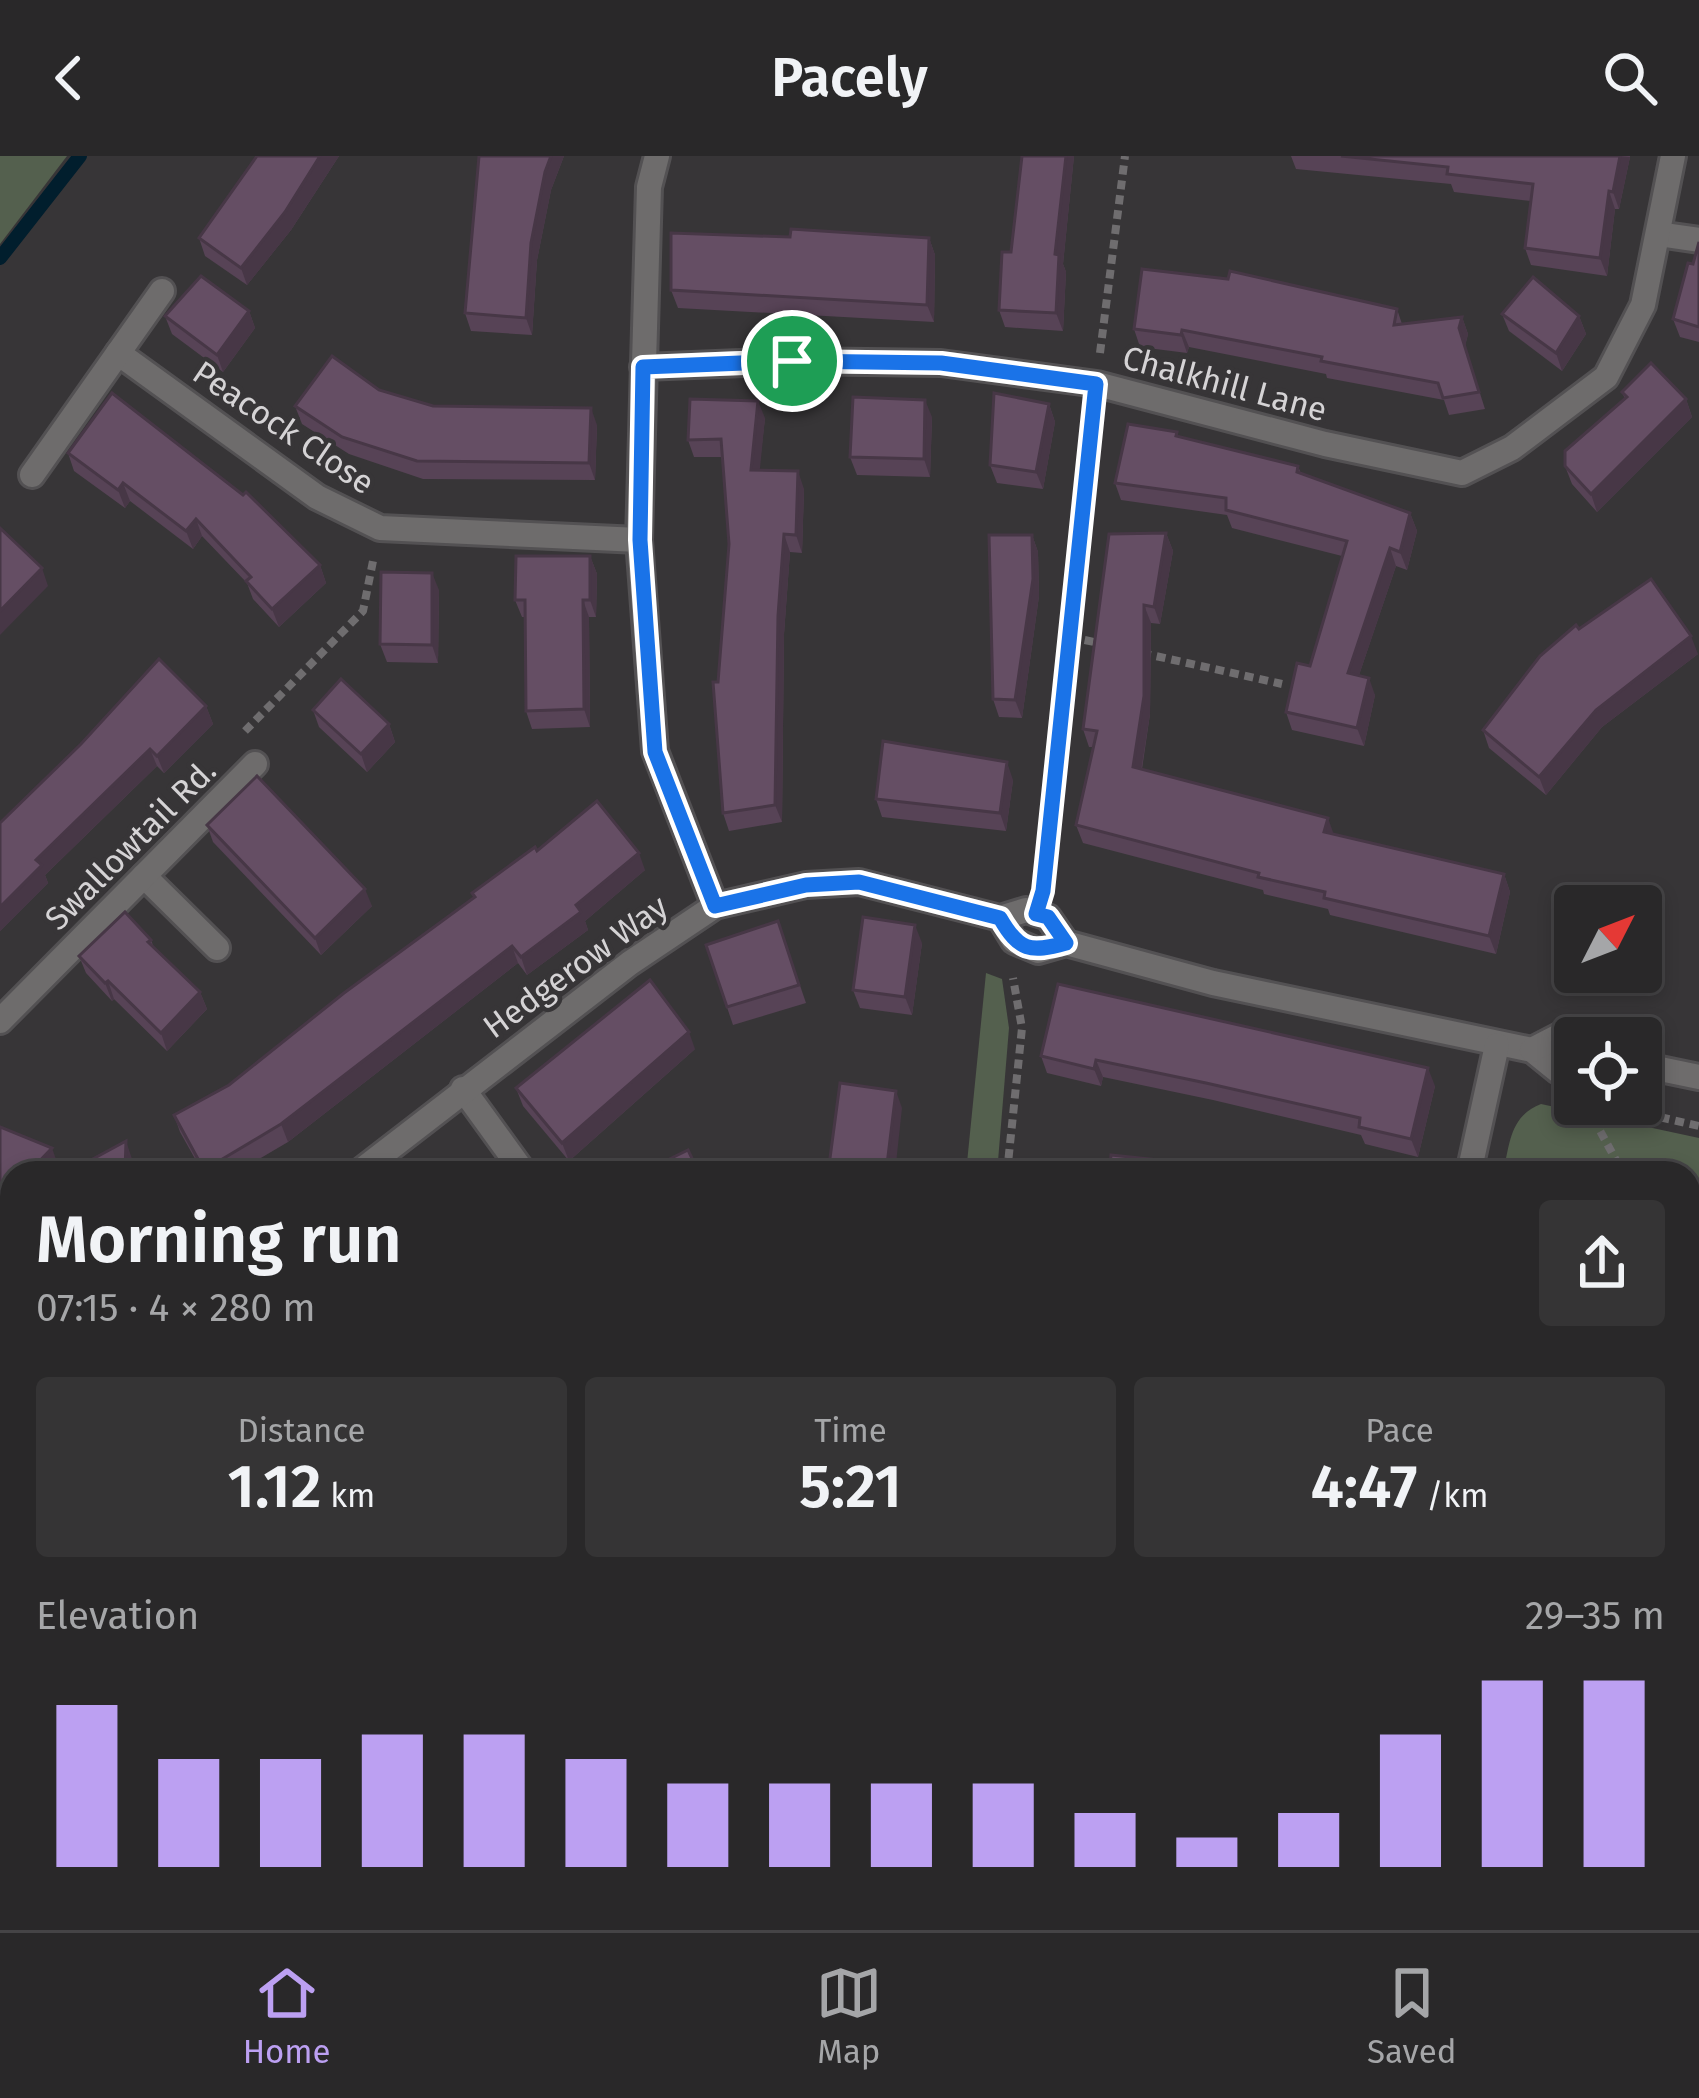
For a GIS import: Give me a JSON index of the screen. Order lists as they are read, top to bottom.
{
  "streets": {
    "street": [
      "Chalkhill Lane",
      "Peacock Close",
      "Swallowtail Rd.",
      "Hedgerow Way"
    ]
  },
  "north": "top right",
  "page": {
    "header": "Pacely",
    "heading": ["Morning run", "07:15 · 4 × 280 m"],
    "stats": [
      ["Distance", "1.12 km"],
      ["Time", "5:21"],
      ["Pace", "4:47 /km"]
    ],
    "chart": ["Elevation", "29–35 m"],
    "tabs": ["Home", "Map", "Saved"]
  }
}
